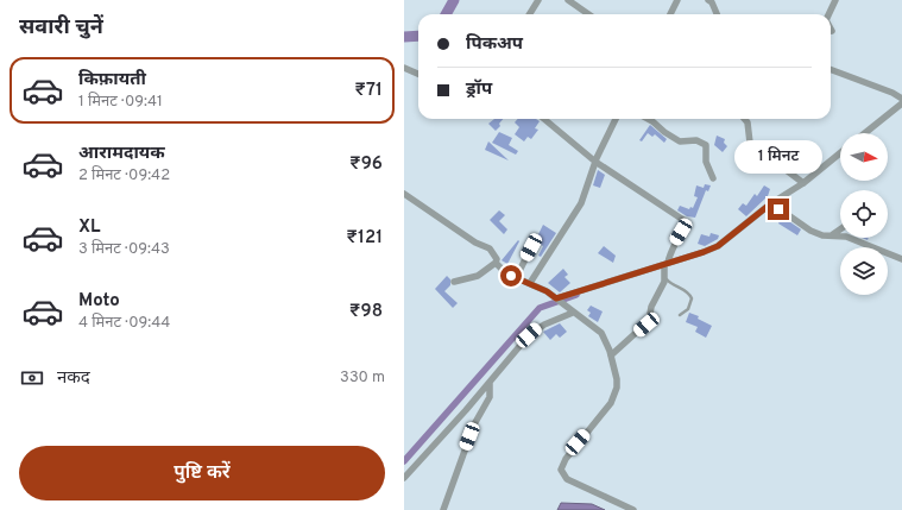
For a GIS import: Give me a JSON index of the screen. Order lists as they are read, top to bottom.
{
  "north": "right",
  "page": {
    "heading": "सवारी चुनें",
    "banner": ["पिकअप", "ड्रॉप"],
    "list": [
      {
        "name": "किफ़ायती",
        "note": "1 मिनट · 09:41",
        "value": "₹71"
      },
      {
        "name": "आरामदायक",
        "note": "2 मिनट · 09:42",
        "value": "₹96"
      },
      {
        "name": "XL",
        "note": "3 मिनट · 09:43",
        "value": "₹121"
      },
      {
        "name": "Moto",
        "note": "4 मिनट · 09:44",
        "value": "₹98"
      }
    ],
    "bubble": "1 मिनट",
    "pay": ["नकद", "330 m"],
    "buttons": "पुष्टि करें"
  }
}
